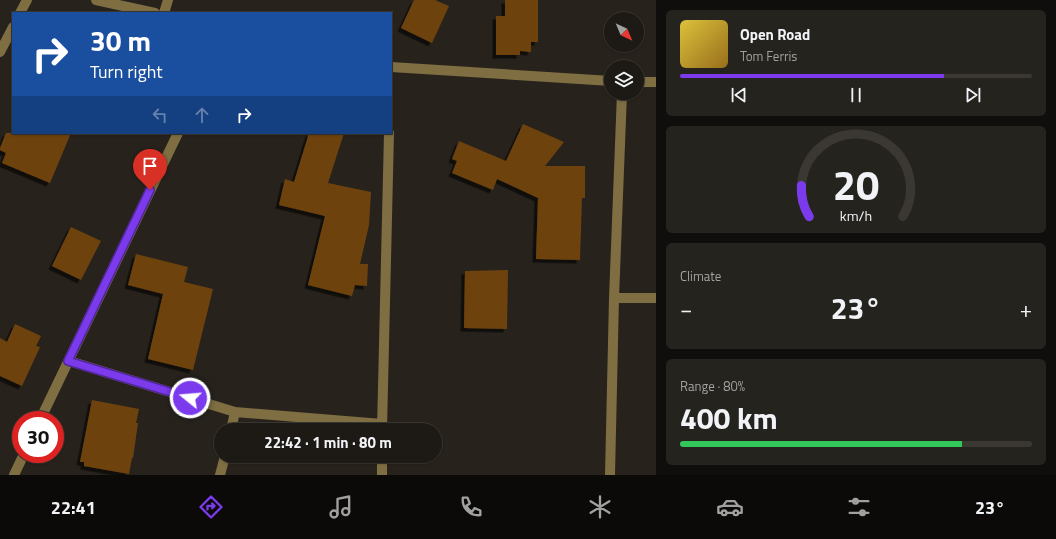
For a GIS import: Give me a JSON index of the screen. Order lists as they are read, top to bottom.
{
  "north": "bottom right",
  "page": {
    "turn": ["30 m", "Turn right"],
    "song": ["Open Road", "Tom Ferris"],
    "tile": [
      "Climate",
      ["Range · 80%", "400 km"]
    ],
    "heat": ["−", "23°", "+"],
    "limit": "30",
    "trip": "22:42 · 1 min · 80 m",
    "tabs": ["22:41", "23°"],
    "gauge": ["20", "km/h"]
  }
}
